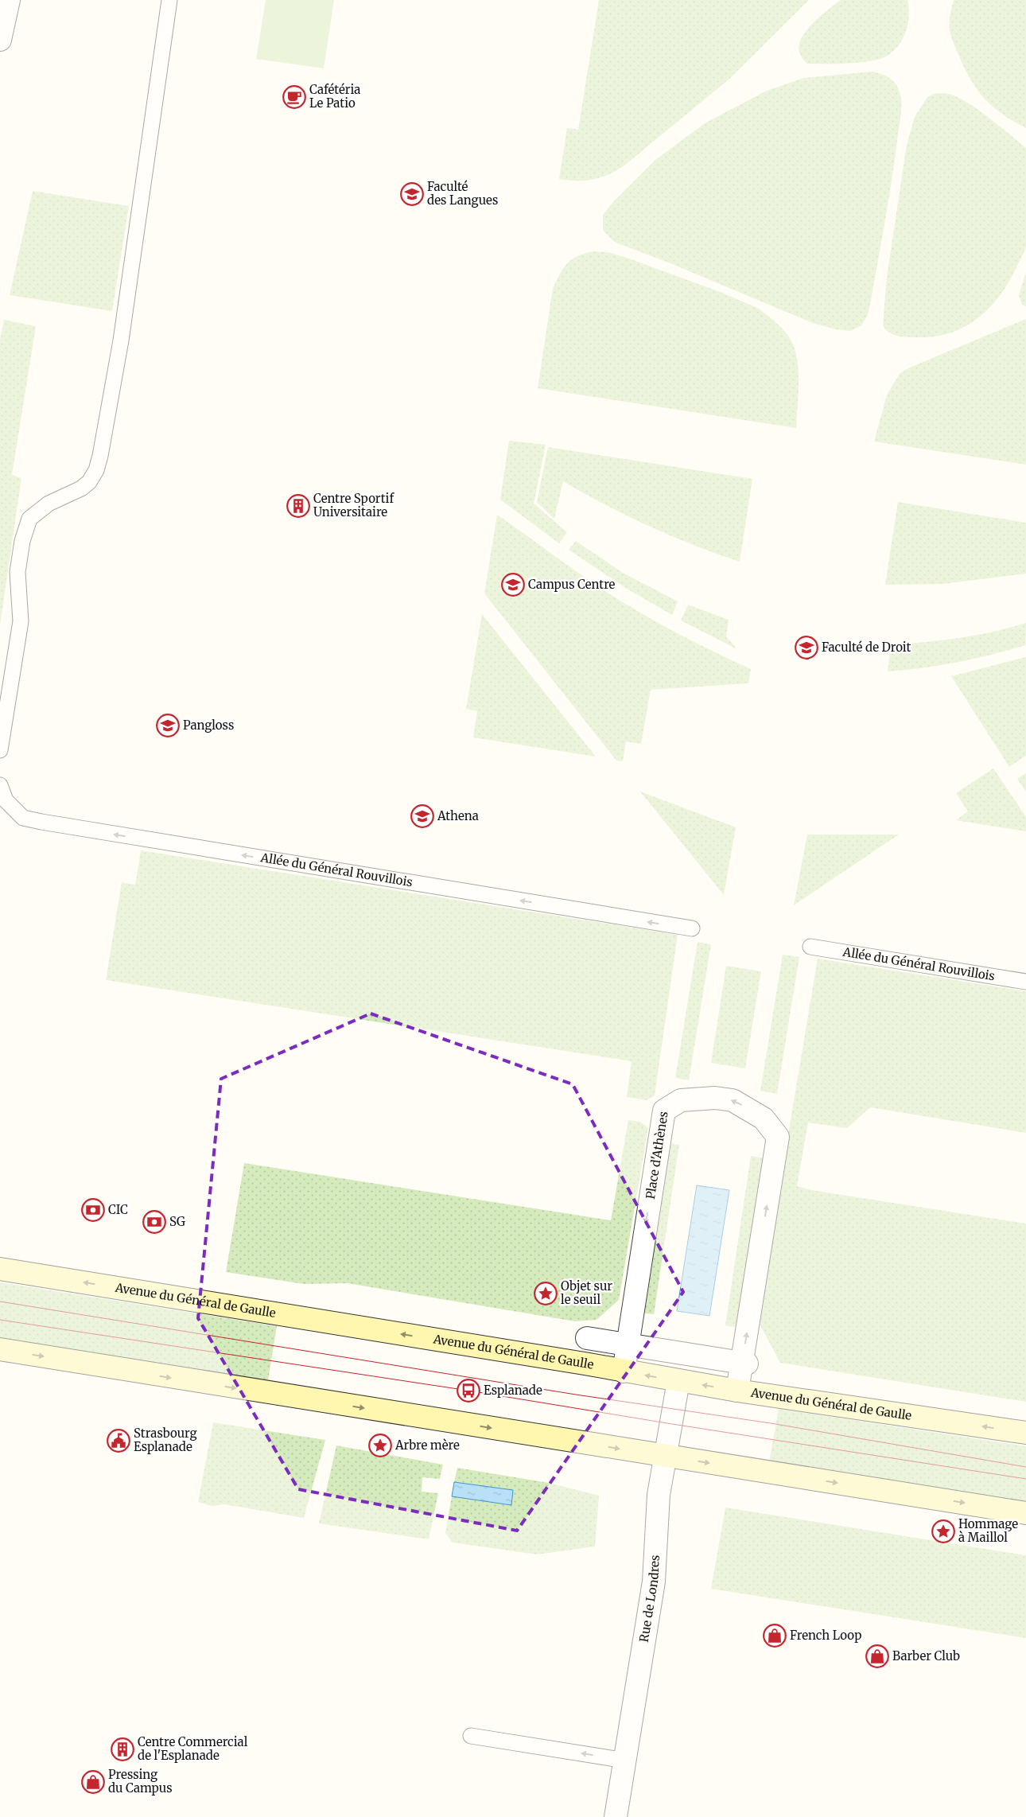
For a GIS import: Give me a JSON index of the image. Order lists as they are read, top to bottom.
{
  "streets": {
    "street": ["Place d'Athènes", "Avenue du Général de Gaulle", "Rue de Londres"],
    "lane": ["Allée du Général Rouvillois"]
  },
  "crossings": [
    ["Place d'Athènes", "Avenue du Général de Gaulle"],
    ["Avenue du Général de Gaulle", "Rue de Londres"]
  ],
  "one_way": ["Allée du Général Rouvillois"],
  "places": {
    "cafe": ["Cafétéria Le Patio"],
    "school or university": [
      "Faculté des Langues",
      "Campus Centre",
      "Faculté de Droit",
      "Pangloss",
      "Athena"
    ],
    "building": ["Centre Sportif Universitaire", "Centre Commercial de l'Esplanade"],
    "bank": ["CIC", "SG"],
    "place": ["Objet sur le seuil", "Arbre mère", "Hommage à Maillol"],
    "bus stop": ["Esplanade"],
    "public building": ["Strasbourg Esplanade"],
    "shop": ["French Loop", "Barber Club", "Pressing du Campus"]
  }
}
